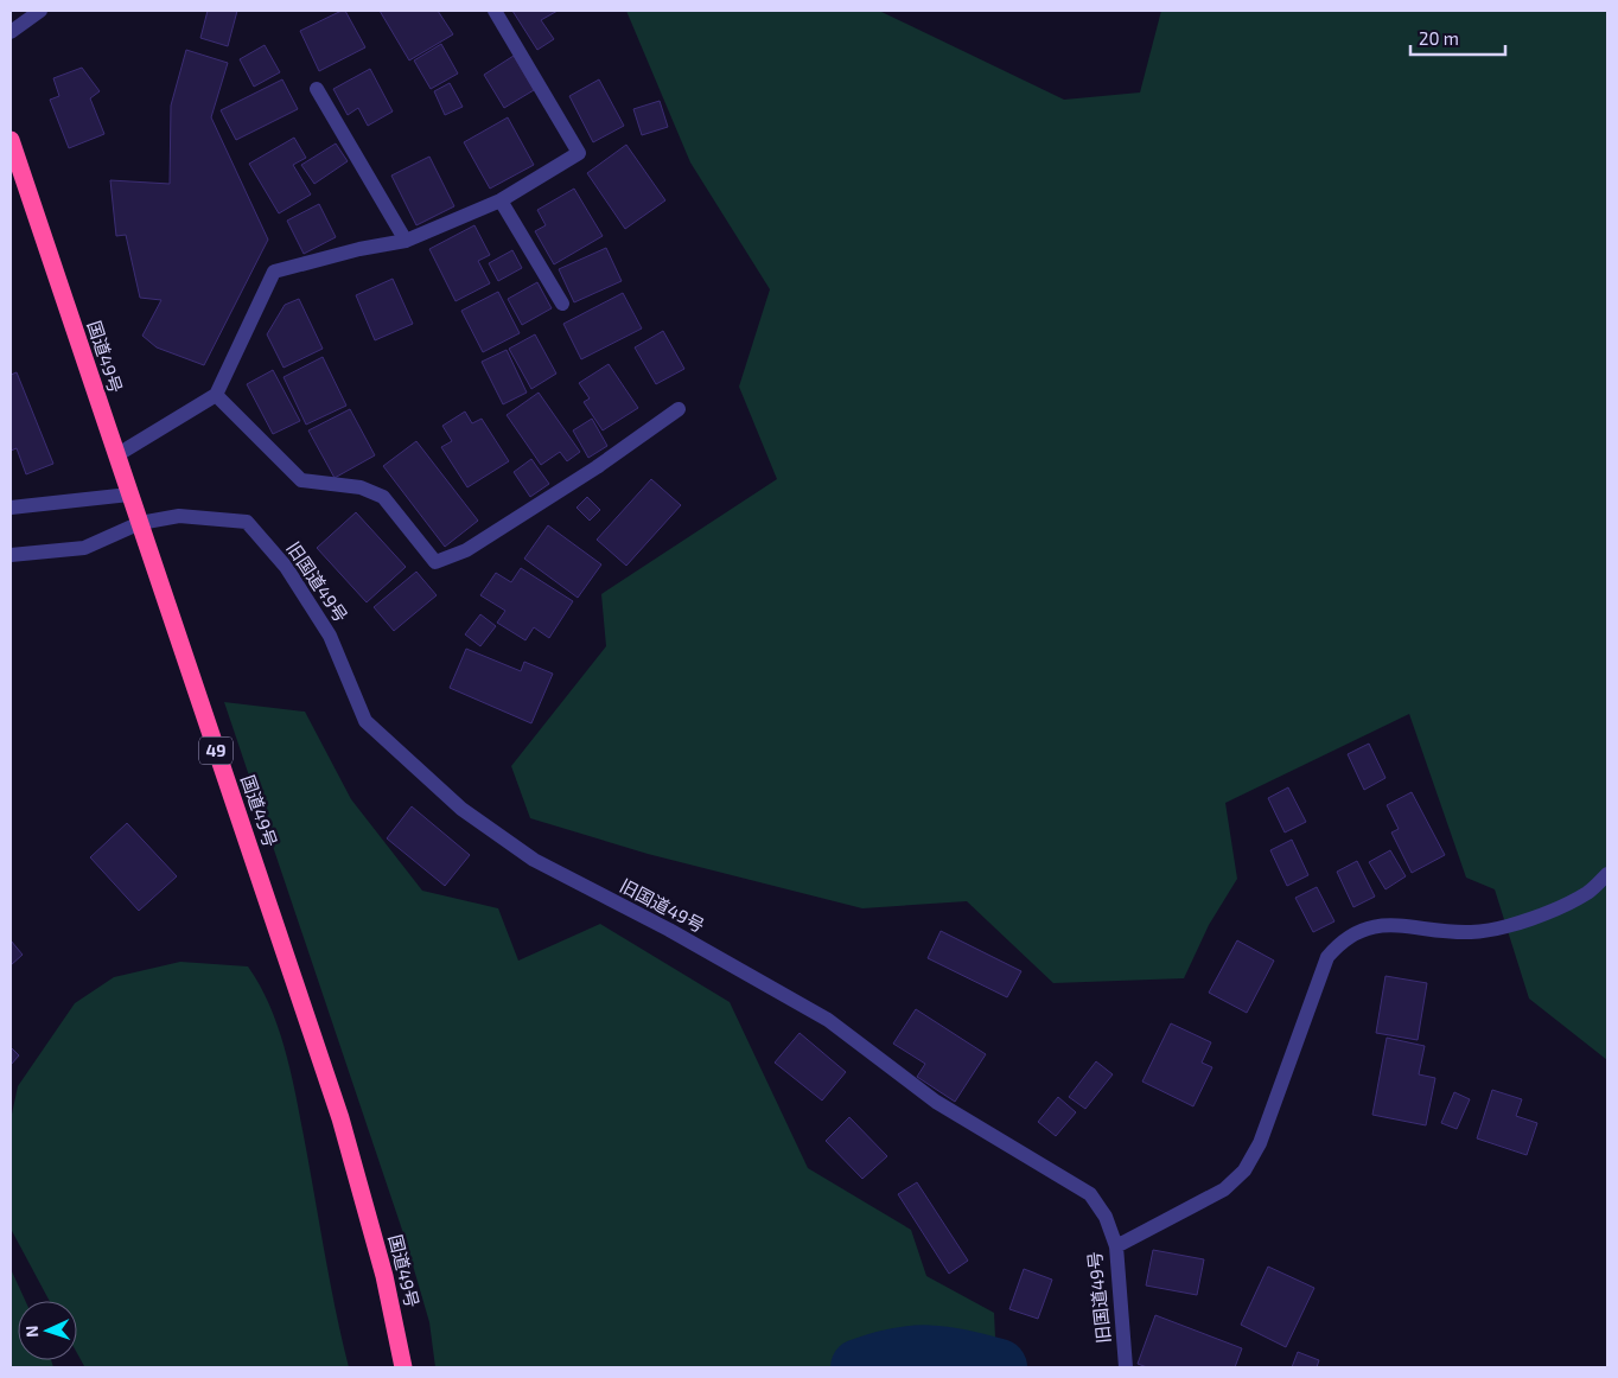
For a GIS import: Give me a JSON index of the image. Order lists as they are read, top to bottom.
{
  "streets": {
    "highway": ["国道49号", "49"],
    "street": ["旧国道49号"]
  },
  "crossings": [
    ["国道49号", "旧国道49号"]
  ],
  "scale_bar": "20 m",
  "north": "left"
}
